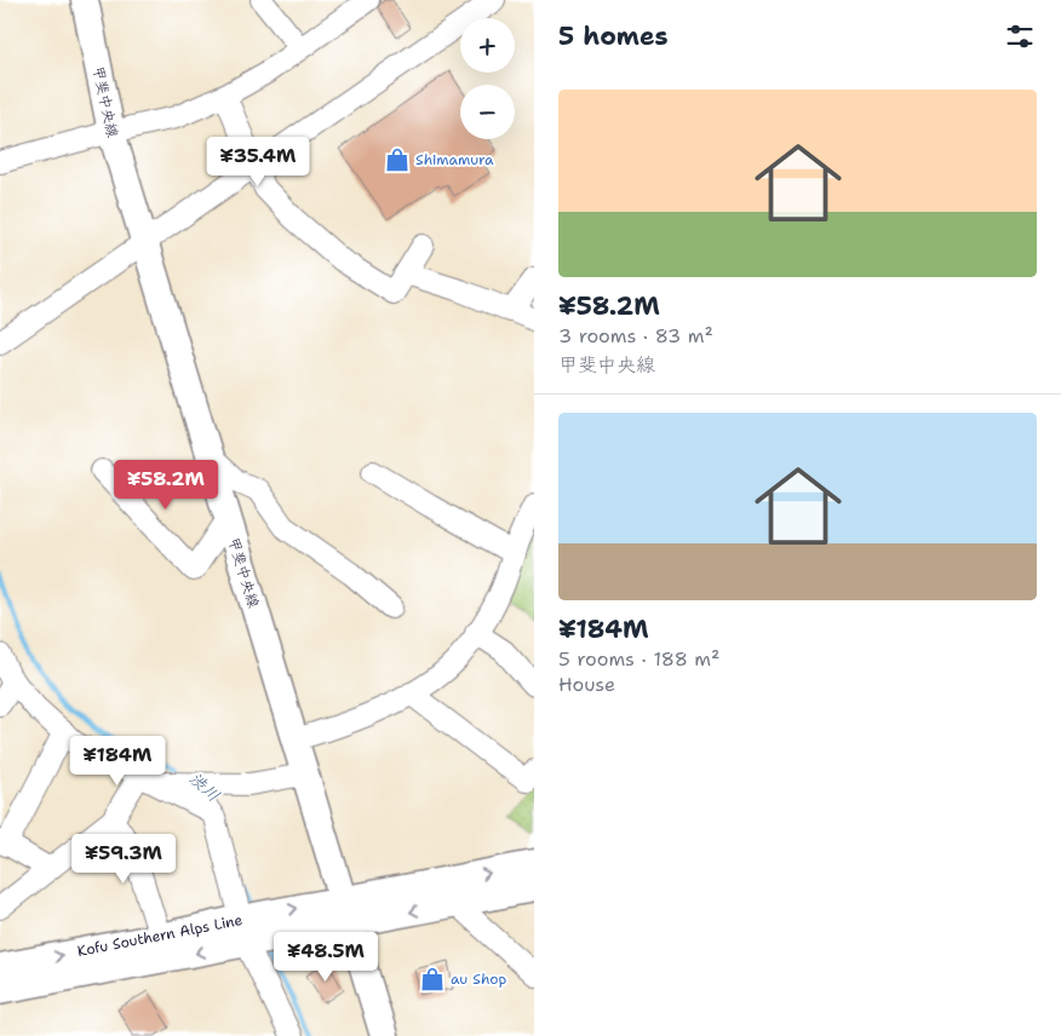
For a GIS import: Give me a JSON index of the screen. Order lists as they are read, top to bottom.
{
  "streets": {
    "main road": ["甲斐中央線", "Kofu Southern Alps Line"]
  },
  "crossings": [
    ["甲斐中央線", "Kofu Southern Alps Line"]
  ],
  "water": ["渋川"],
  "places": {
    "shop": ["Shimamura", "au Shop"]
  },
  "page": {
    "heading": "5 homes",
    "map_buttons": ["+", "−"],
    "list": [
      {
        "name": "¥58.2M",
        "note": "3 rooms · 83 m² · 甲斐中央線"
      },
      {
        "name": "¥184M",
        "note": "5 rooms · 188 m² · House"
      }
    ],
    "price": [
      "¥35.4M",
      "¥58.2M",
      "¥184M",
      "¥59.3M",
      "¥48.5M"
    ]
  }
}
